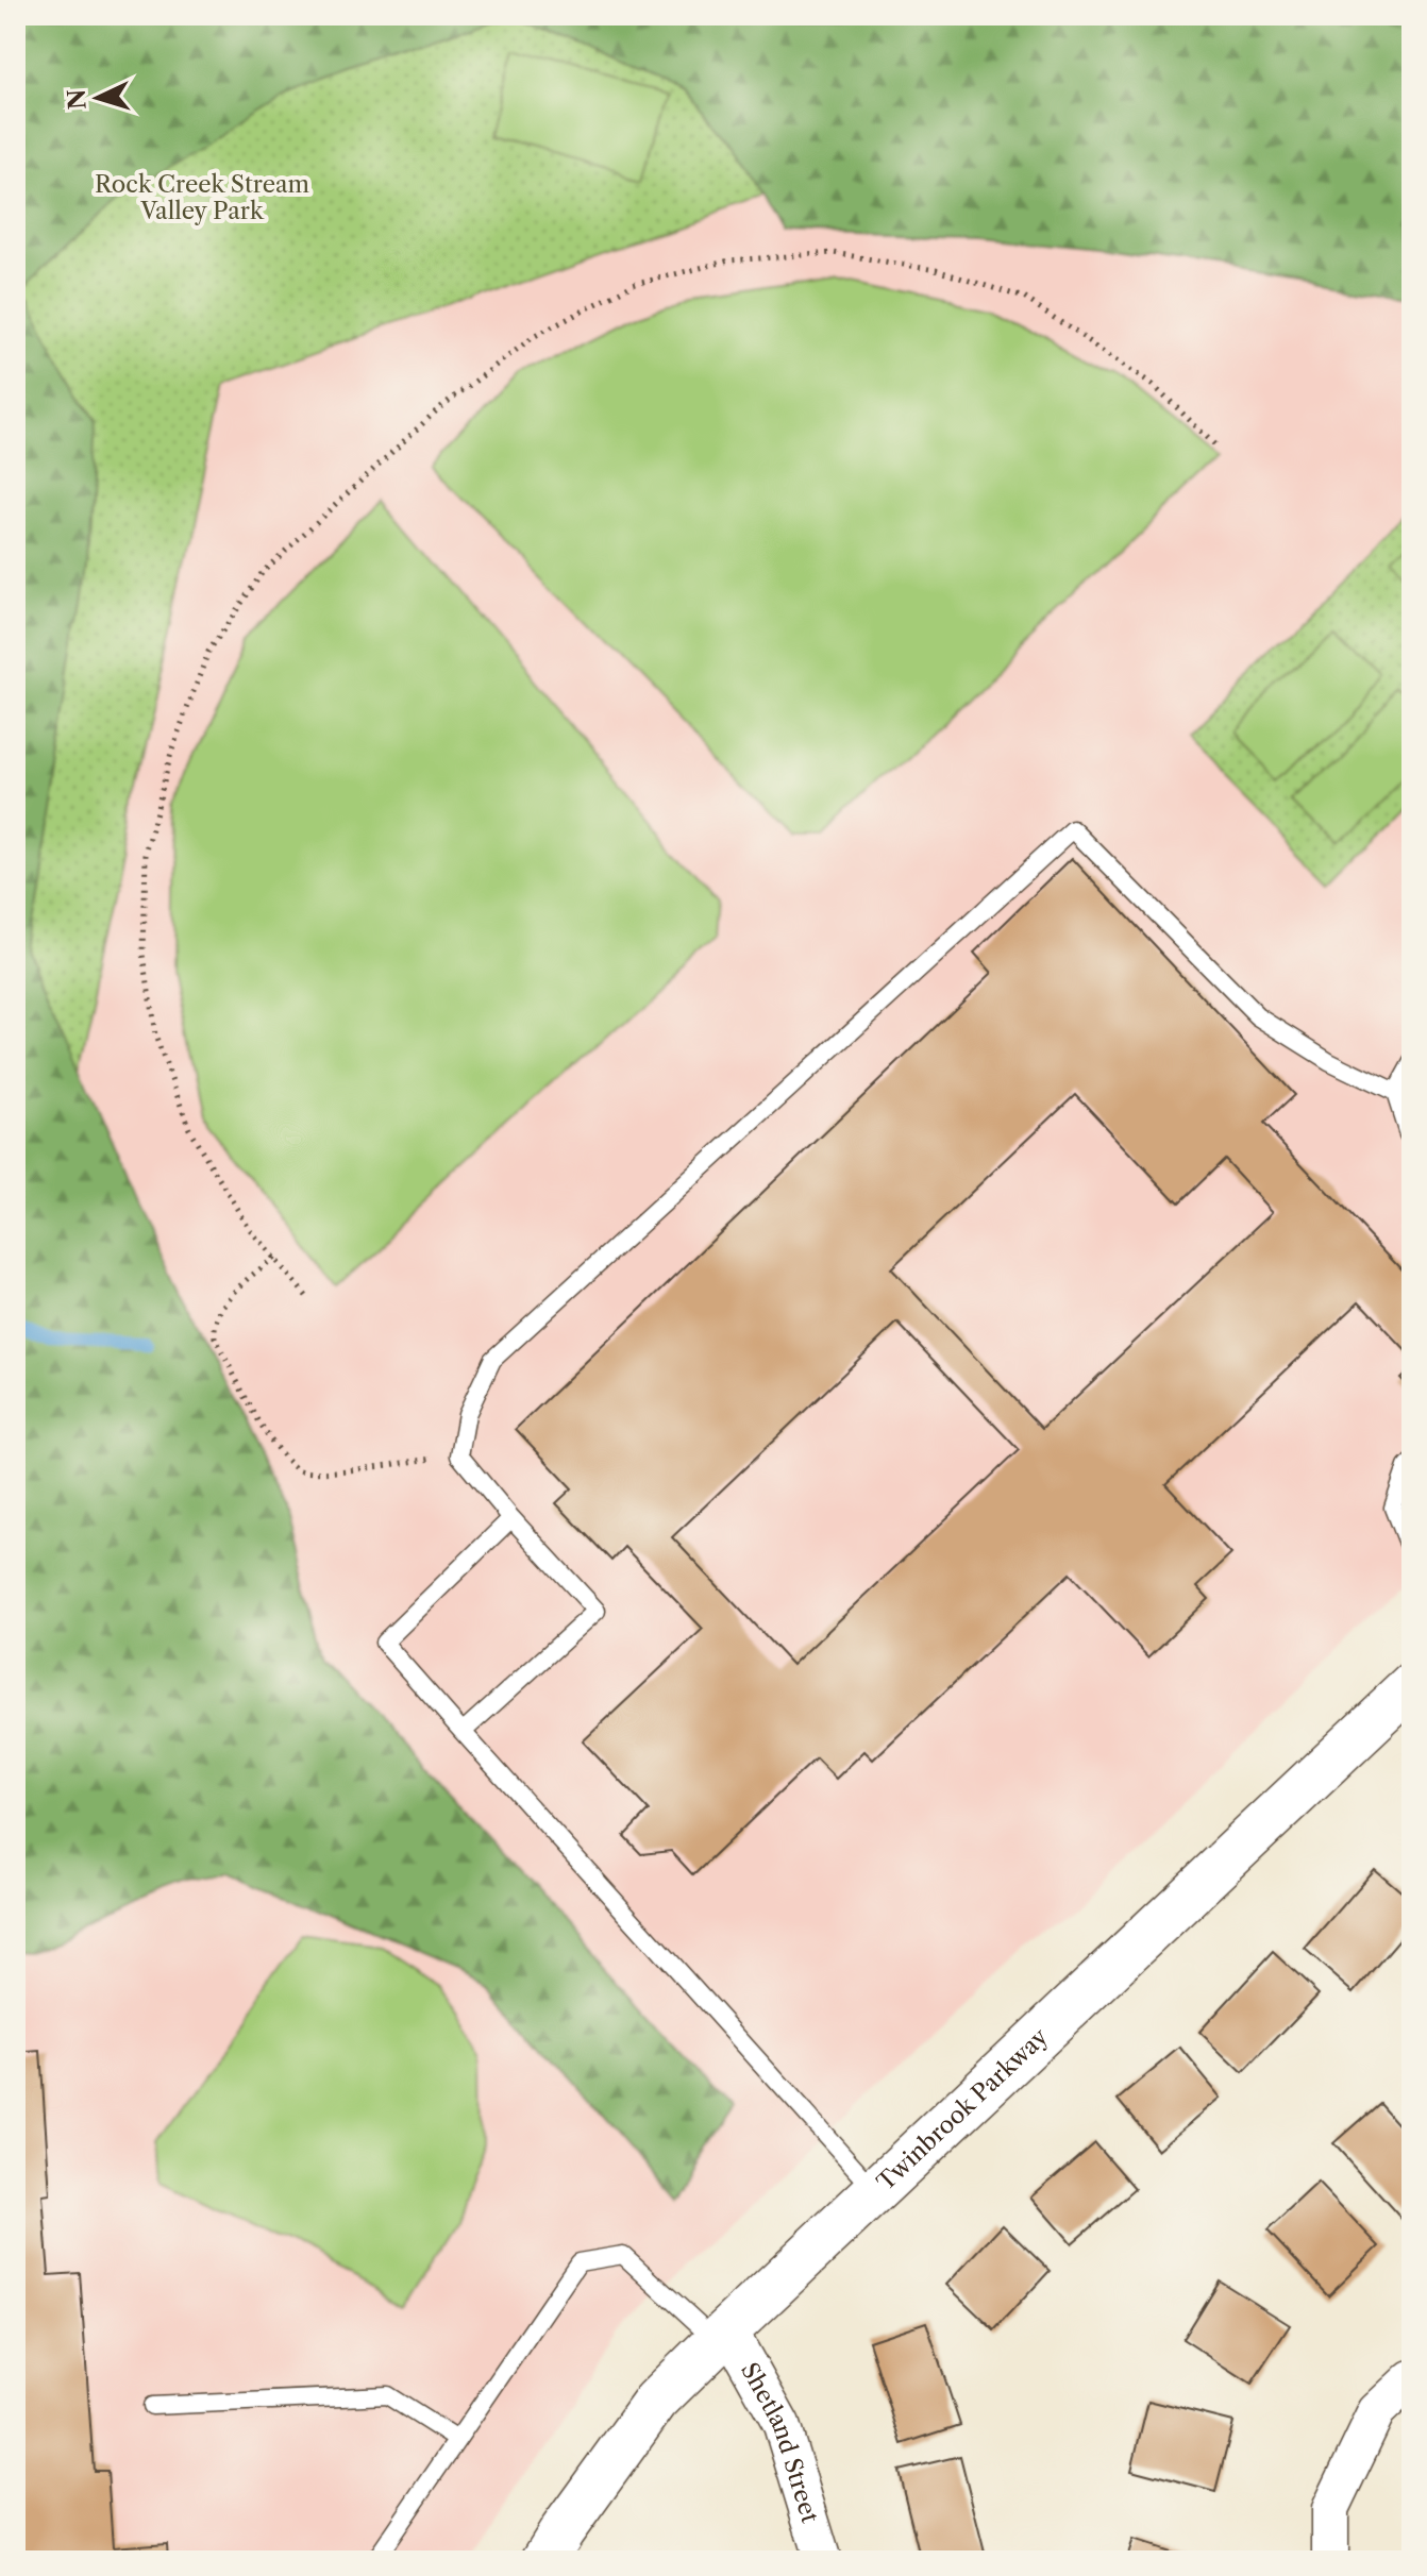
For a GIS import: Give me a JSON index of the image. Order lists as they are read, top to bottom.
{
  "streets": {
    "street": ["Twinbrook Parkway", "Shetland Street"]
  },
  "crossings": [
    ["Twinbrook Parkway", "Shetland Street"]
  ],
  "parks": ["Rock Creek Stream Valley Park"],
  "north": "left"
}
